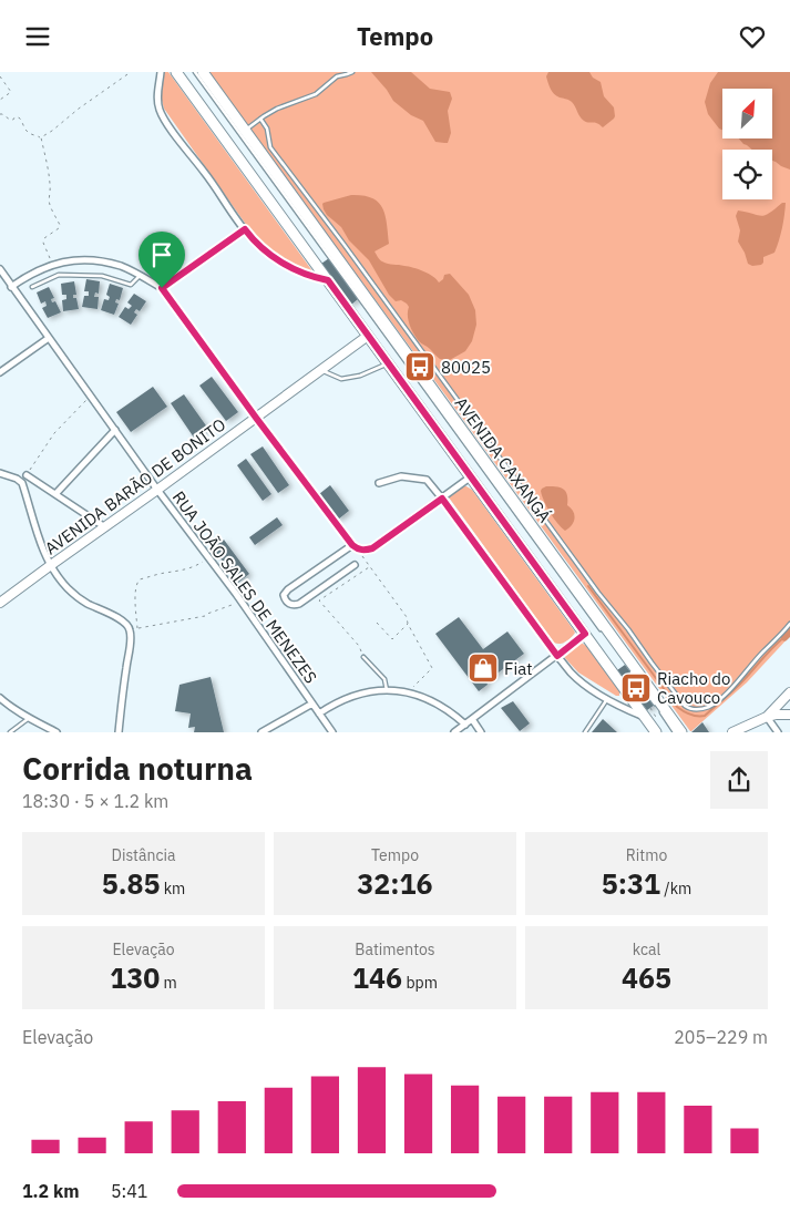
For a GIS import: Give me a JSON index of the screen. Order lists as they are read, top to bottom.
{
  "streets": {
    "main road": ["AVENIDA CAXANGÁ"],
    "street": ["AVENIDA BARÃO DE BONITO", "RUA JOÃO SALES DE MENEZES"]
  },
  "crossings": [
    ["AVENIDA BARÃO DE BONITO", "RUA JOÃO SALES DE MENEZES"]
  ],
  "places": {
    "bus stop": ["80025", "Riacho do Cavouco"],
    "shop": ["Fiat"]
  },
  "north": "top right",
  "page": {
    "header": "Tempo",
    "heading": ["Corrida noturna", "18:30 · 5 × 1.2 km"],
    "stats": [
      ["Distância", "5.85 km"],
      ["Tempo", "32:16"],
      ["Ritmo", "5:31 /km"],
      ["Elevação", "130 m"],
      ["Batimentos", "146 bpm"],
      ["kcal", "465"]
    ],
    "chart": ["Elevação", "205–229 m"],
    "list": [
      {
        "name": "1.2 km",
        "note": "5:41"
      }
    ]
  }
}
